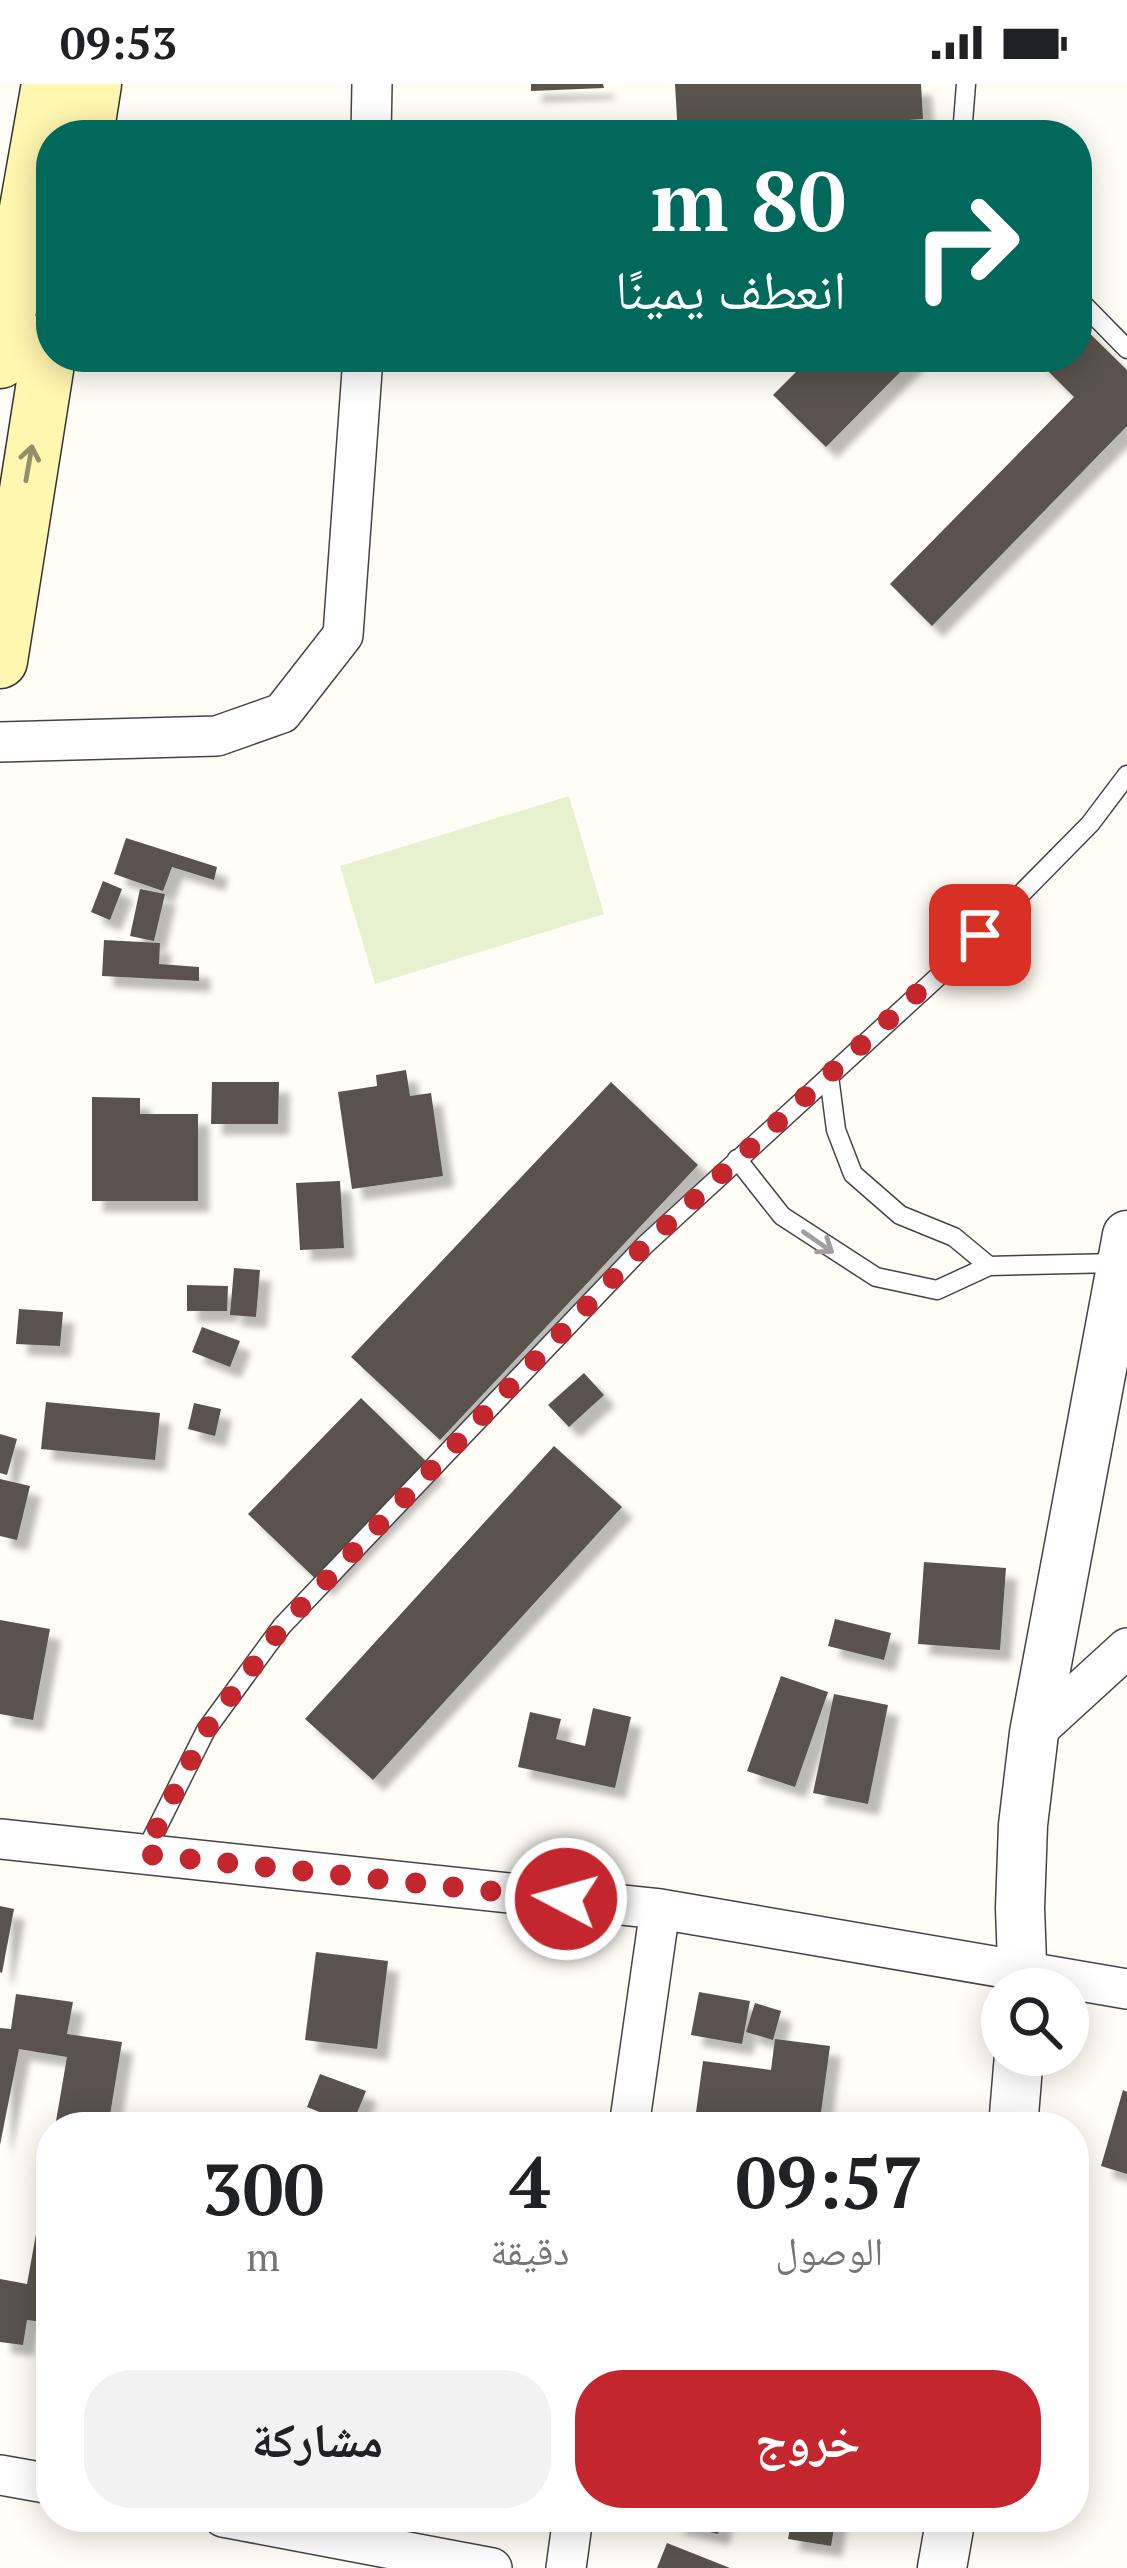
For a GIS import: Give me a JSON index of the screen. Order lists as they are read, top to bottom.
{
  "page": {
    "status": "09:53",
    "turn": ["80 m", "انعطف يمينًا"],
    "eta": [
      "09:57",
      "الوصول",
      "4",
      "دقيقة",
      "300",
      "m"
    ],
    "buttons": ["خروج", "مشاركة"]
  }
}
